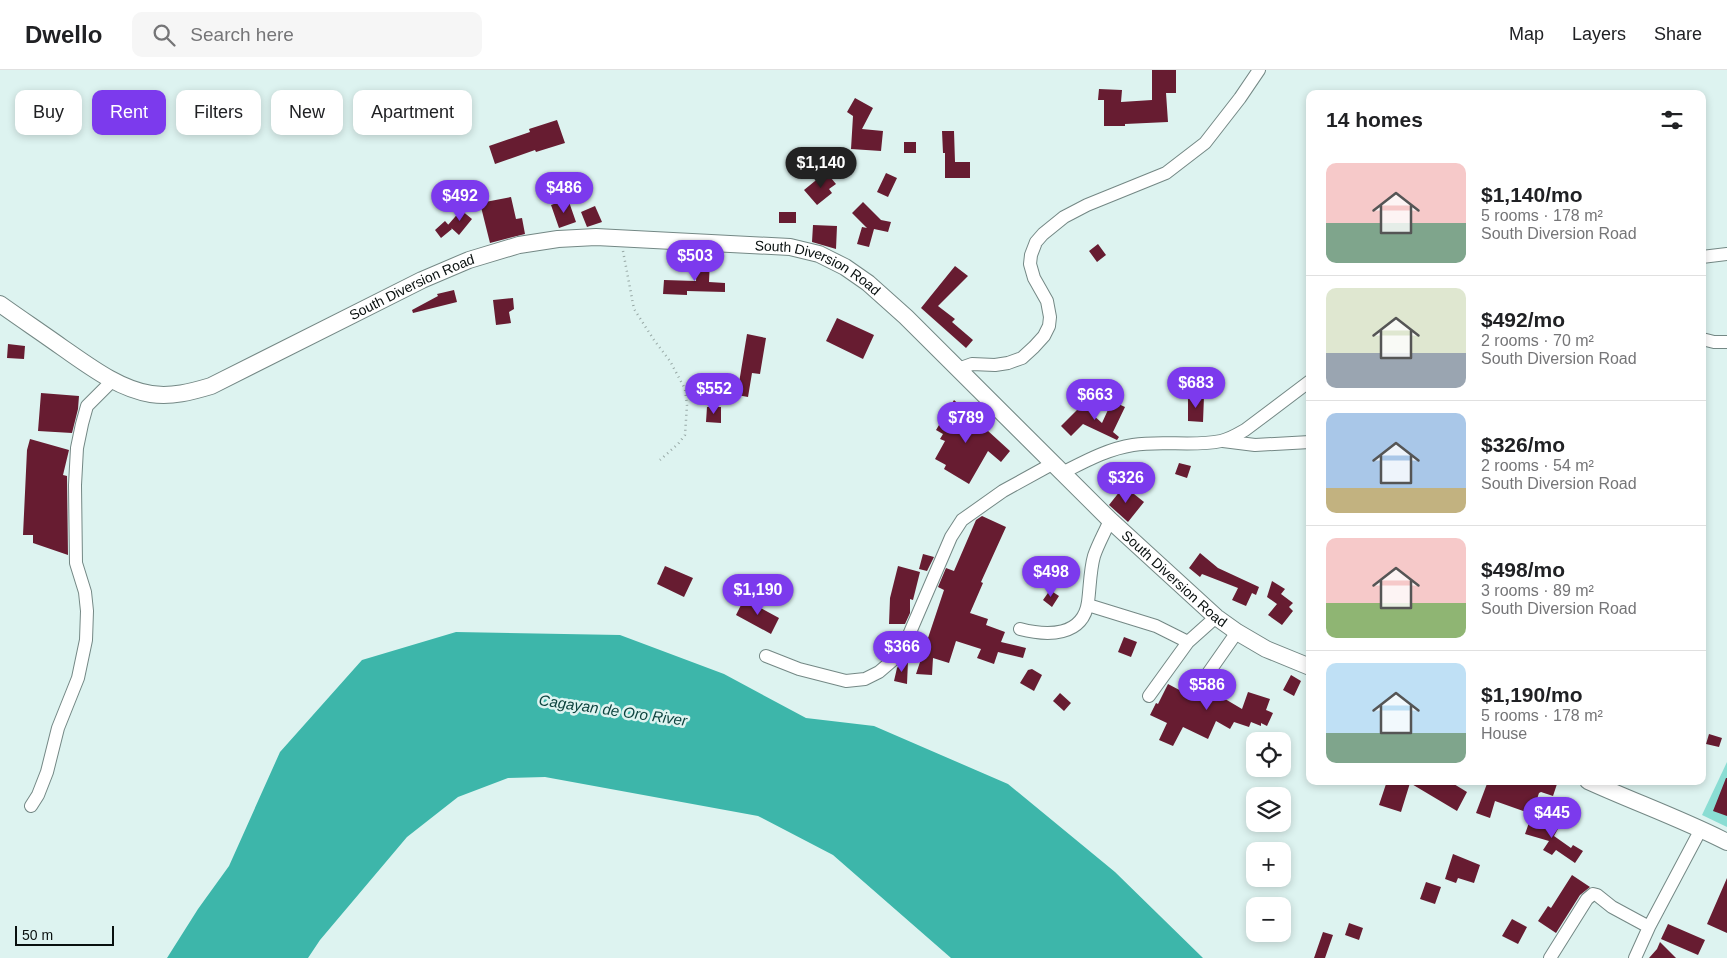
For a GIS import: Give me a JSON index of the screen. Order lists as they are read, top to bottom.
{
  "streets": {
    "main road": ["South Diversion Road"]
  },
  "water": ["Cagayan de Oro River"],
  "scale_bar": "50 m",
  "page": {
    "header": "Dwello",
    "search": "Search here",
    "nav": ["Map", "Layers", "Share"],
    "chip": [
      "Buy",
      "Rent",
      "Filters",
      "New",
      "Apartment"
    ],
    "heading": "14 homes",
    "price": [
      "$1,140",
      "$486",
      "$492",
      "$503",
      "$683",
      "$552",
      "$663",
      "$789",
      "$326",
      "$498",
      "$1,190",
      "$366",
      "$586",
      "$445"
    ],
    "list": [
      {
        "name": "$1,140/mo",
        "note": "5 rooms · 178 m² · South Diversion Road"
      },
      {
        "name": "$492/mo",
        "note": "2 rooms · 70 m² · South Diversion Road"
      },
      {
        "name": "$326/mo",
        "note": "2 rooms · 54 m² · South Diversion Road"
      },
      {
        "name": "$498/mo",
        "note": "3 rooms · 89 m² · South Diversion Road"
      },
      {
        "name": "$1,190/mo",
        "note": "5 rooms · 178 m² · House"
      }
    ],
    "map_buttons": ["+", "−"],
    "scale": "50 m"
  }
}
